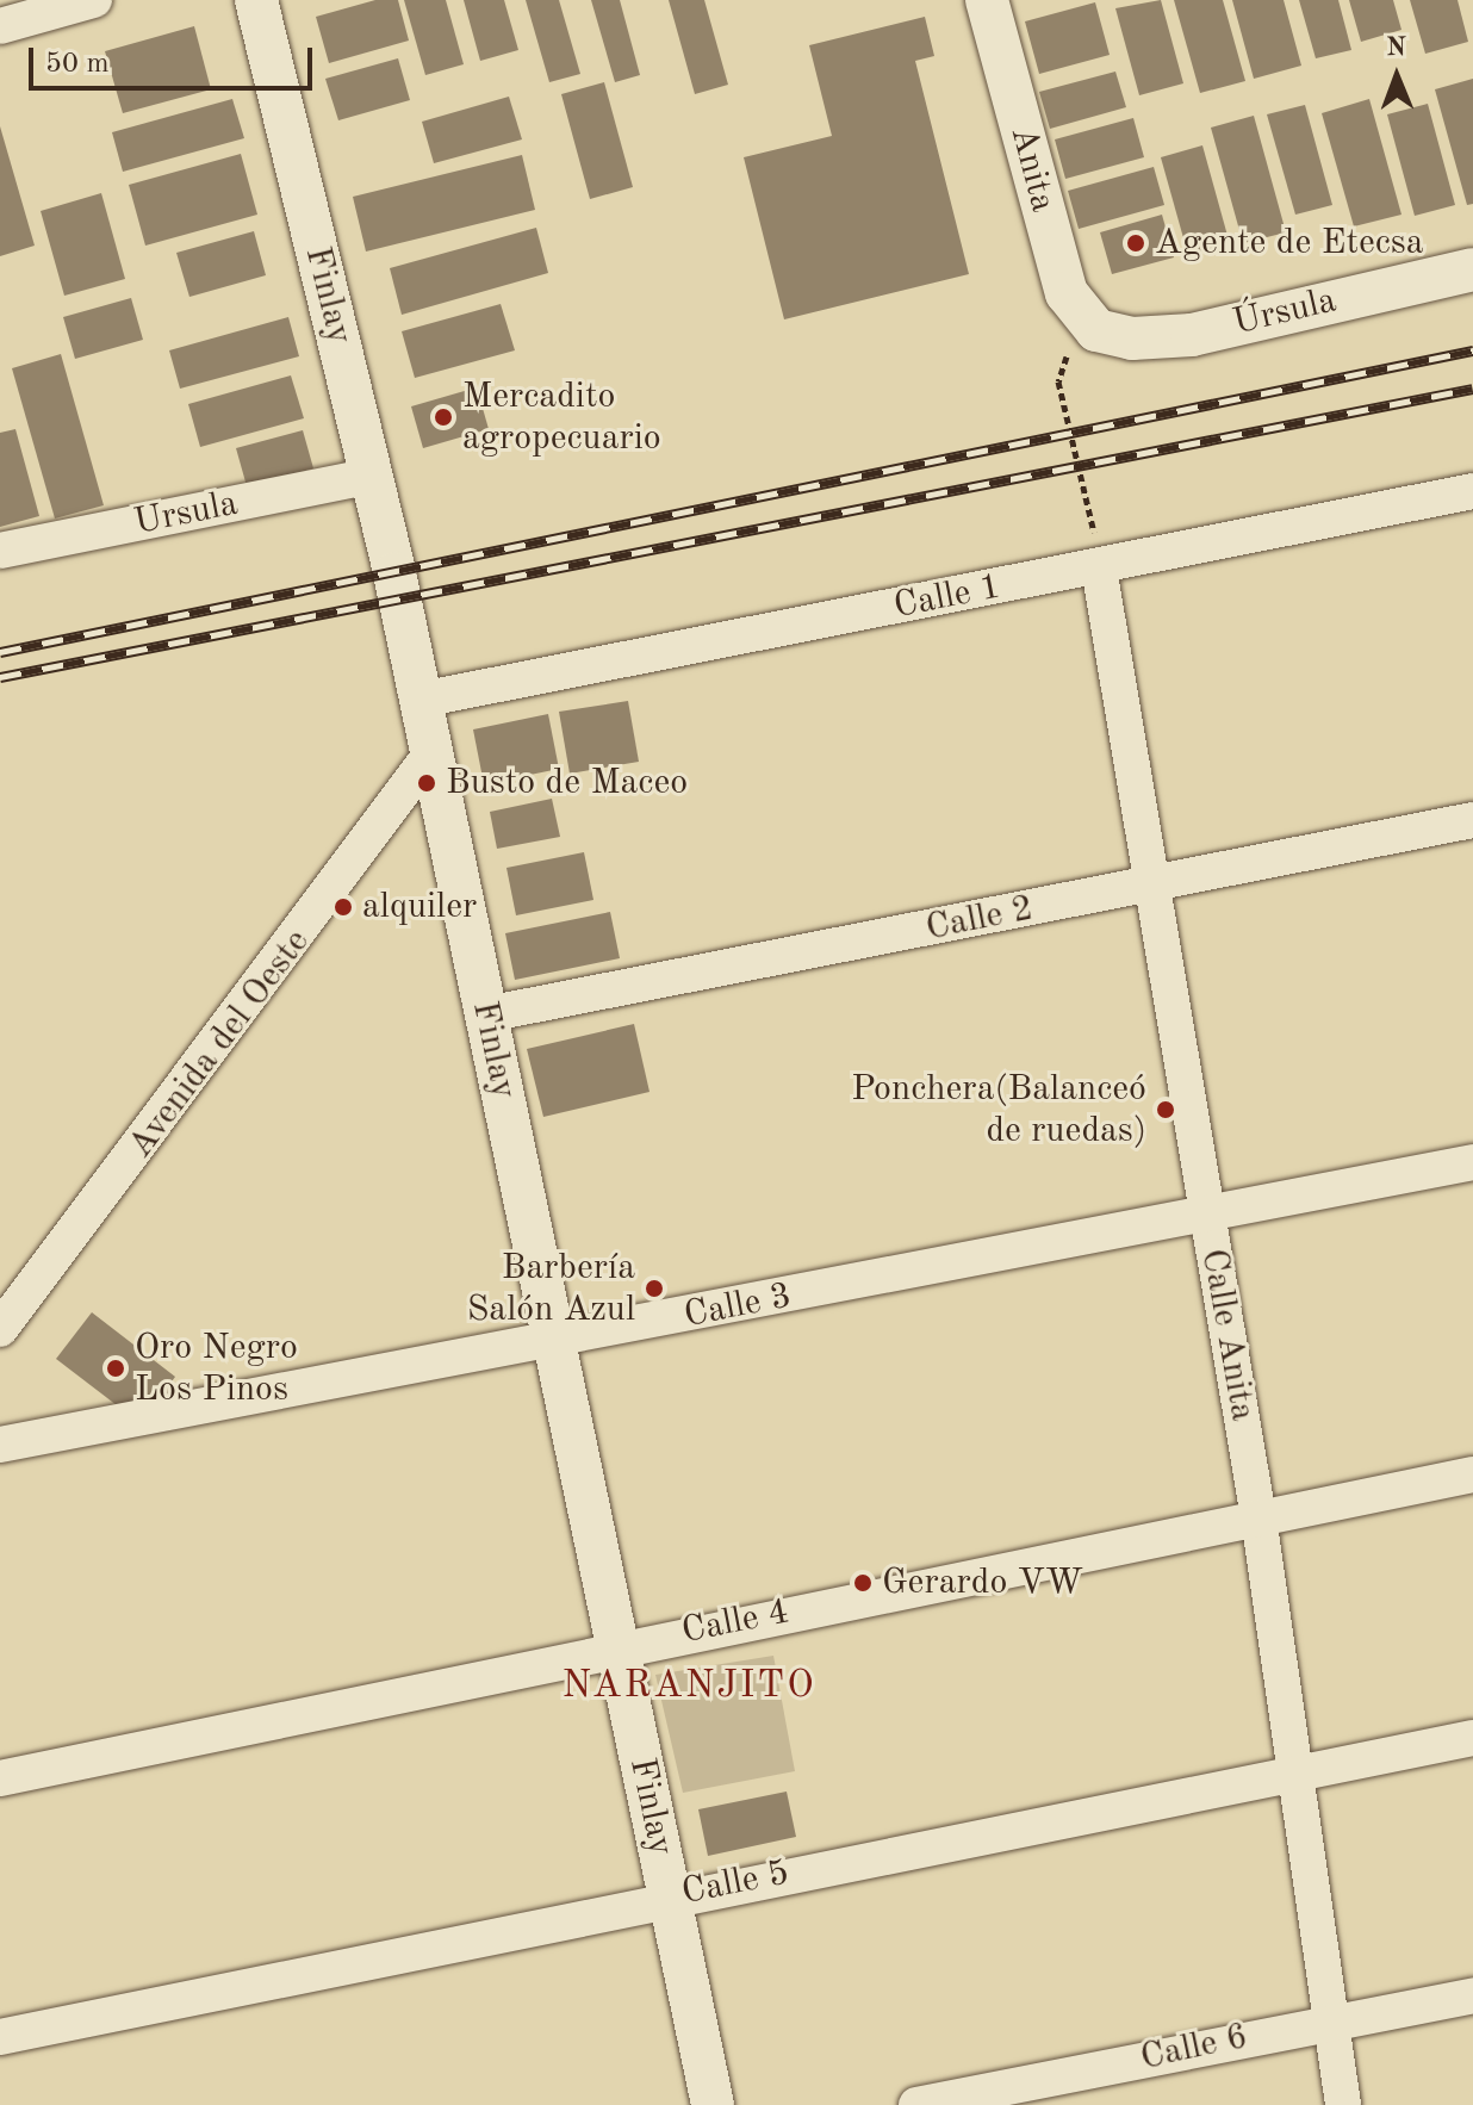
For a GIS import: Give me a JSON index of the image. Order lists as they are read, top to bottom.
{
  "streets": {
    "street": [
      "Anita",
      "Finlay",
      "Úrsula",
      "Ursula",
      "Calle 1",
      "Calle 2",
      "Avenida del Oeste",
      "Calle 3",
      "Calle Anita",
      "Calle 4",
      "Calle 5",
      "Calle 6"
    ]
  },
  "crossings": [
    ["Anita", "Úrsula"],
    ["Finlay", "Ursula"],
    ["Finlay", "Calle 1"],
    ["Finlay", "Calle 2"],
    ["Finlay", "Avenida del Oeste"],
    ["Finlay", "Calle 3"],
    ["Finlay", "Calle 4"],
    ["Finlay", "Calle 5"],
    ["Calle 1", "Calle Anita"],
    ["Calle 2", "Calle Anita"],
    ["Calle 3", "Calle Anita"],
    ["Calle Anita", "Calle 4"],
    ["Calle Anita", "Calle 5"],
    ["Calle Anita", "Calle 6"]
  ],
  "districts": ["NARANJITO"],
  "places": [
    "Agente de Etecsa",
    "Mercadito agropecuario",
    "Busto de Maceo",
    "alquiler",
    "Ponchera(Balanceó de ruedas)",
    "Barbería Salón Azul",
    "Oro Negro Los Pinos",
    "Gerardo VW"
  ],
  "scale_bar": "50 m",
  "north": "top"
}
